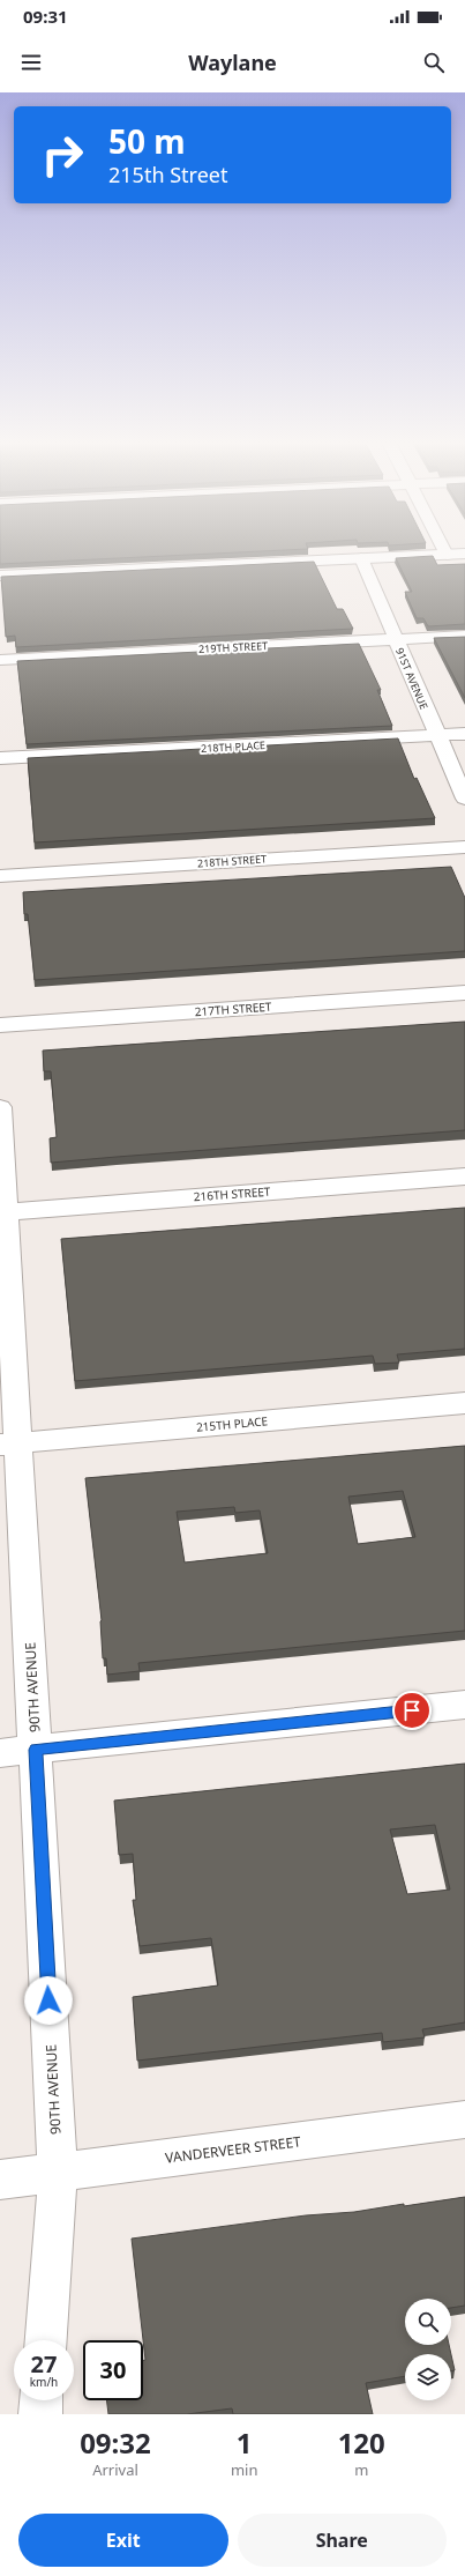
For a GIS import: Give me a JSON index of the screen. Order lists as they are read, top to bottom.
{
  "streets": {
    "street": [
      "219TH STREET",
      "91ST AVENUE",
      "218TH PLACE",
      "218TH STREET",
      "217TH STREET",
      "216TH STREET",
      "215TH PLACE",
      "90TH AVENUE",
      "VANDERVEER STREET"
    ]
  },
  "crossings": [
    ["219TH STREET", "91ST AVENUE"],
    ["91ST AVENUE", "218TH PLACE"],
    ["216TH STREET", "90TH AVENUE"],
    ["215TH PLACE", "90TH AVENUE"],
    ["90TH AVENUE", "VANDERVEER STREET"]
  ],
  "page": {
    "status": "09:31",
    "header": "Waylane",
    "turn": ["50 m", "215th Street"],
    "speed": "27 km/h",
    "limit": "30",
    "eta": [
      "09:32",
      "Arrival",
      "1",
      "min",
      "120",
      "m"
    ],
    "buttons": ["Exit", "Share"]
  }
}
